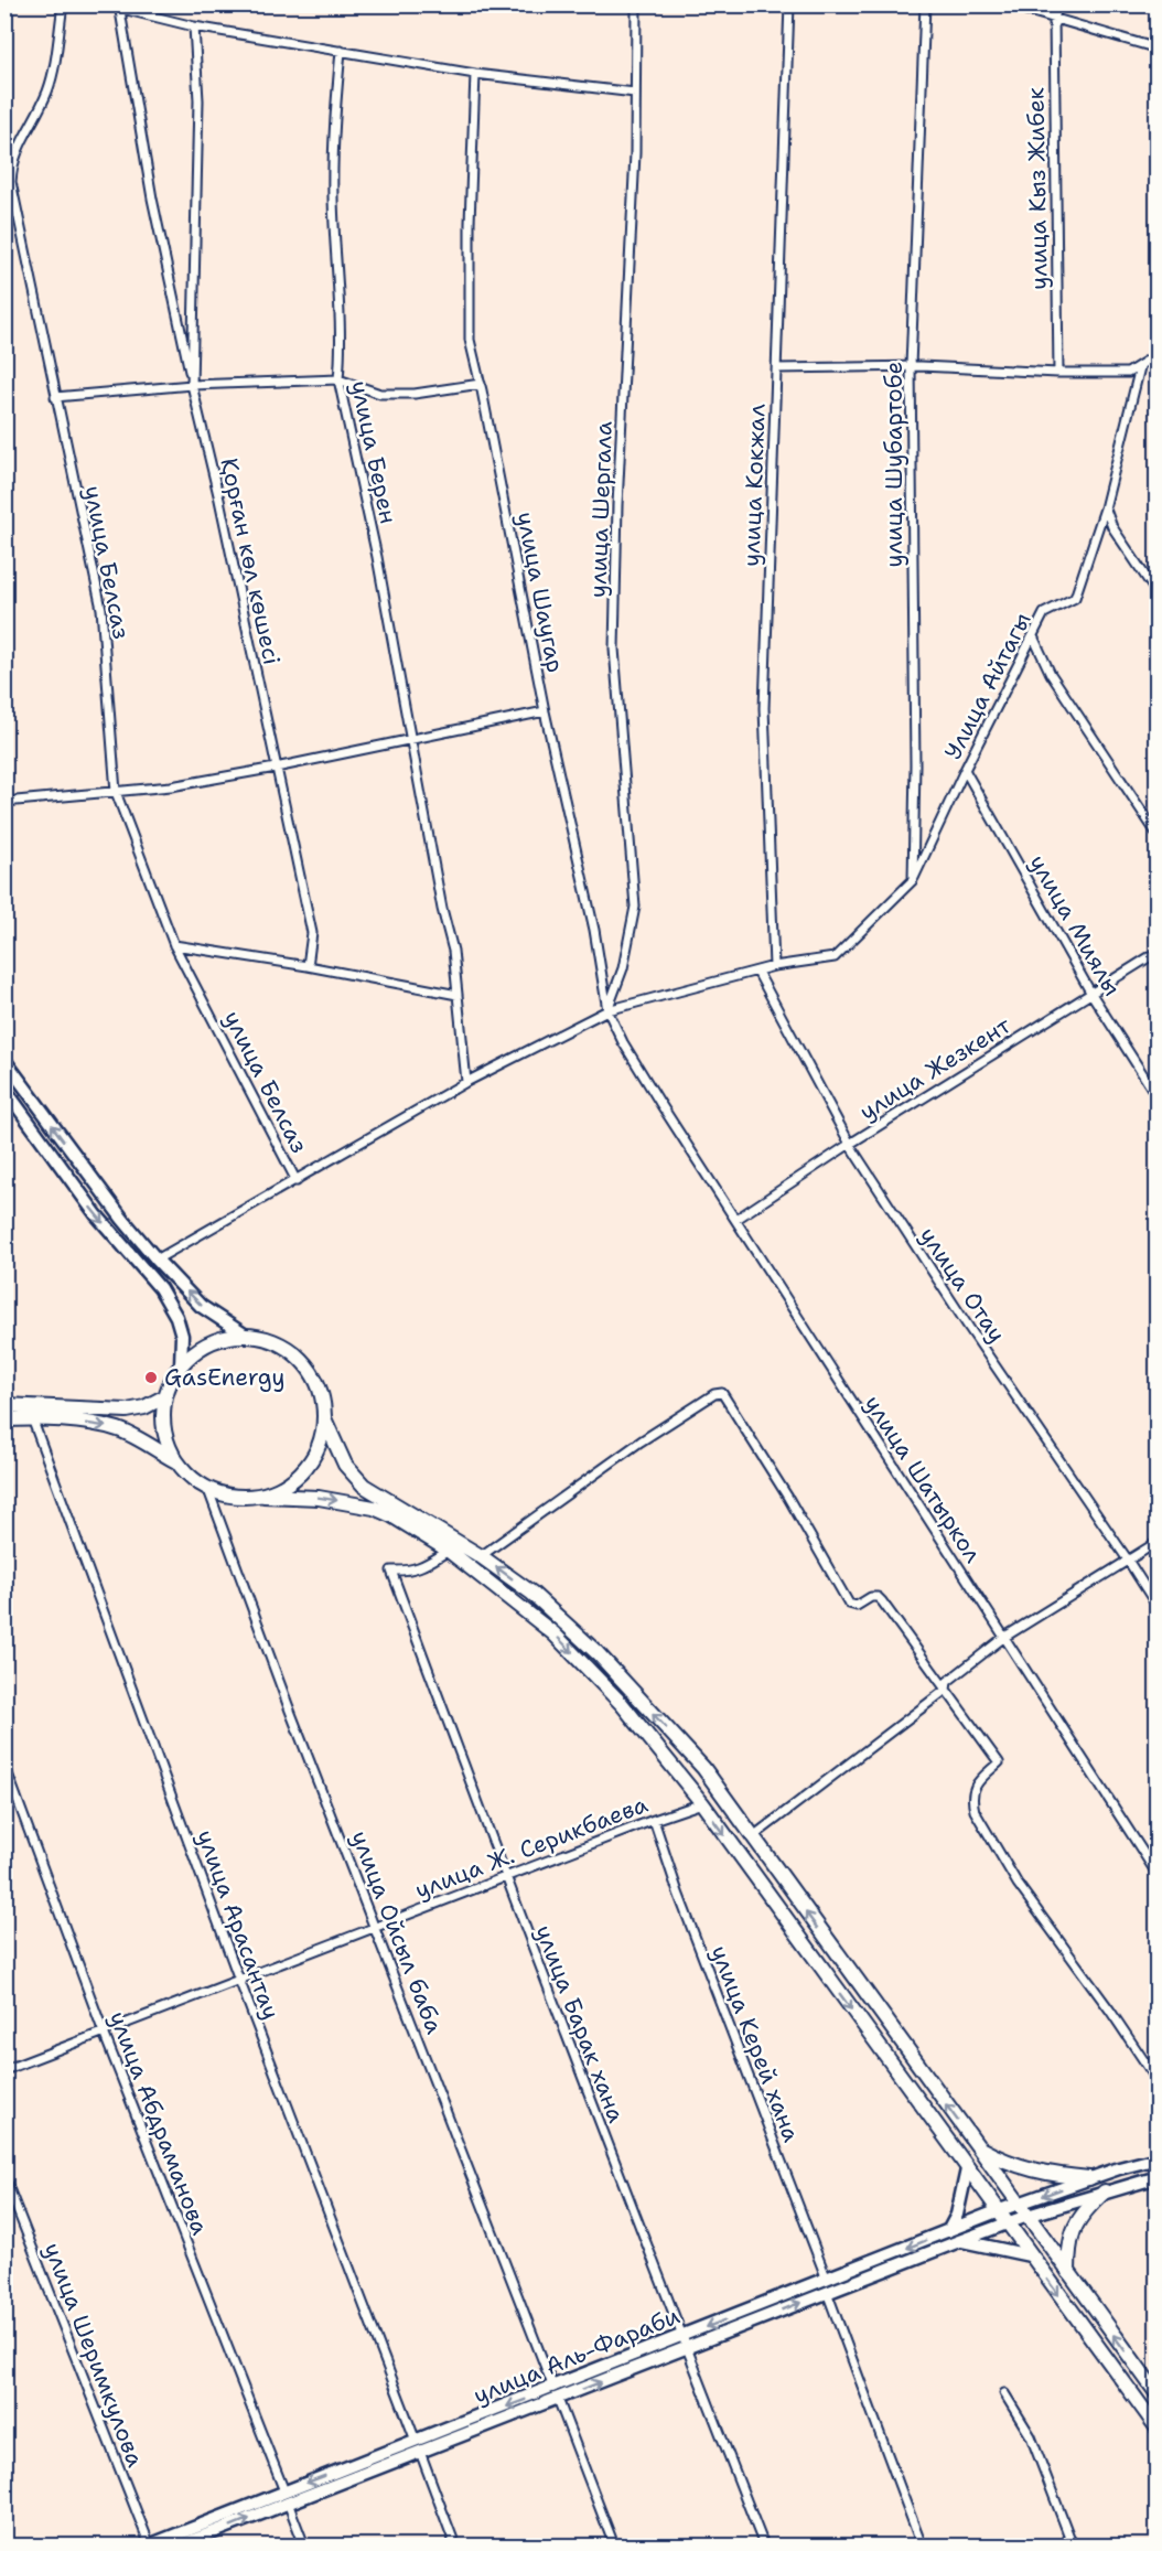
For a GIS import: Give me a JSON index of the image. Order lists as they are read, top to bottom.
{
  "streets": {
    "main road": ["улица Аль-Фараби"],
    "street": [
      "улица Кыз Жибек",
      "улица Берен",
      "улица Шубартобе",
      "улица Кокжал",
      "улица Шергала",
      "Қорған көл көшесі",
      "улица Белсаз",
      "улица Шаугар",
      "Улица Айтагы",
      "улица Миялы",
      "улица Жезкент",
      "улица Отау",
      "улица Шатыркол",
      "улица Ж. Серикбаева",
      "улица Арасантау",
      "улица Ойсыл баба",
      "улица Барак хана",
      "улица Керей хана",
      "улица Абдраманова",
      "улица Шеримкулова"
    ]
  },
  "crossings": [
    ["улица Шубартобе", "Улица Айтагы"],
    ["улица Шергала", "улица Шаугар"],
    ["улица Шаугар", "улица Шатыркол"],
    ["Улица Айтагы", "улица Миялы"],
    ["улица Миялы", "улица Жезкент"],
    ["улица Жезкент", "улица Отау"],
    ["улица Жезкент", "улица Шатыркол"],
    ["улица Ж. Серикбаева", "улица Арасантау"],
    ["улица Ж. Серикбаева", "улица Ойсыл баба"],
    ["улица Ж. Серикбаева", "улица Барак хана"],
    ["улица Ж. Серикбаева", "улица Керей хана"],
    ["улица Ж. Серикбаева", "улица Абдраманова"],
    ["улица Арасантау", "улица Аль-Фараби"],
    ["улица Ойсыл баба", "улица Аль-Фараби"],
    ["улица Барак хана", "улица Аль-Фараби"],
    ["улица Керей хана", "улица Аль-Фараби"],
    ["улица Абдраманова", "улица Аль-Фараби"],
    ["улица Шеримкулова", "улица Аль-Фараби"]
  ],
  "places": ["GasEnergy"]
}
